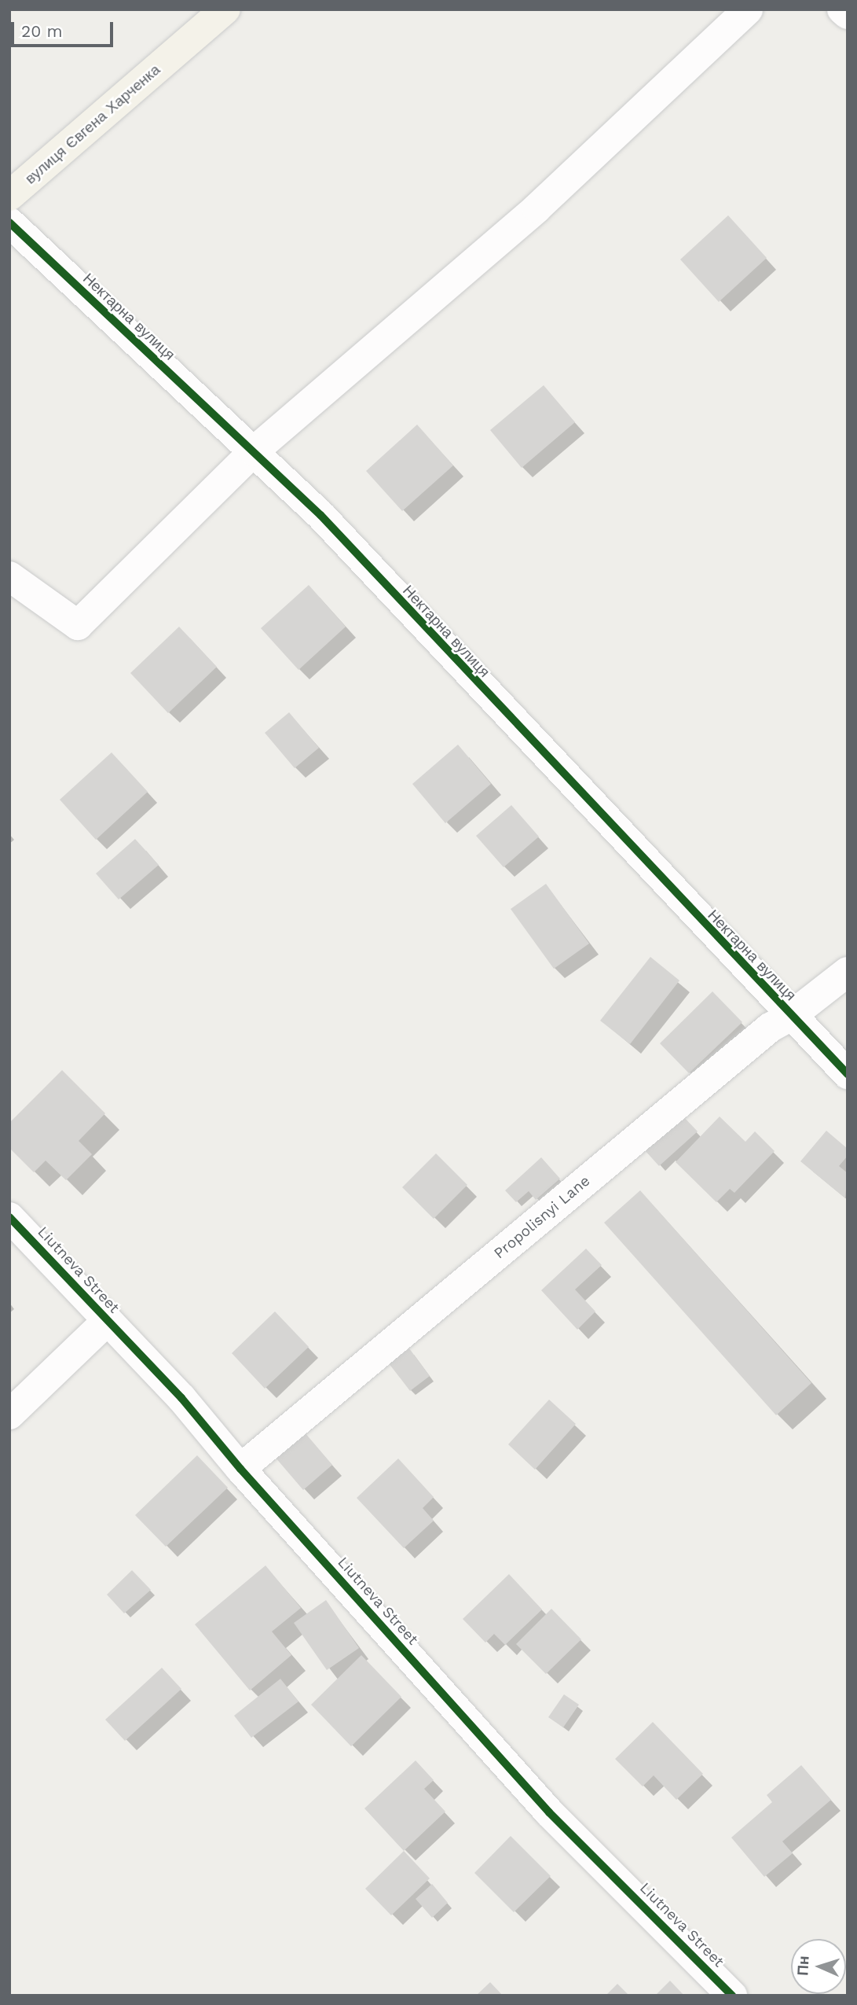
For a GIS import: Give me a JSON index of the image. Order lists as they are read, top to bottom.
{
  "streets": {
    "main road": ["вулиця Євгена Харченка"],
    "street": ["Нектарна вулиця", "Propolisnyi Lane", "Liutneva Street"]
  },
  "crossings": [
    ["Нектарна вулиця", "Propolisnyi Lane"],
    ["Propolisnyi Lane", "Liutneva Street"]
  ],
  "scale_bar": "20 m",
  "north": "left"
}
